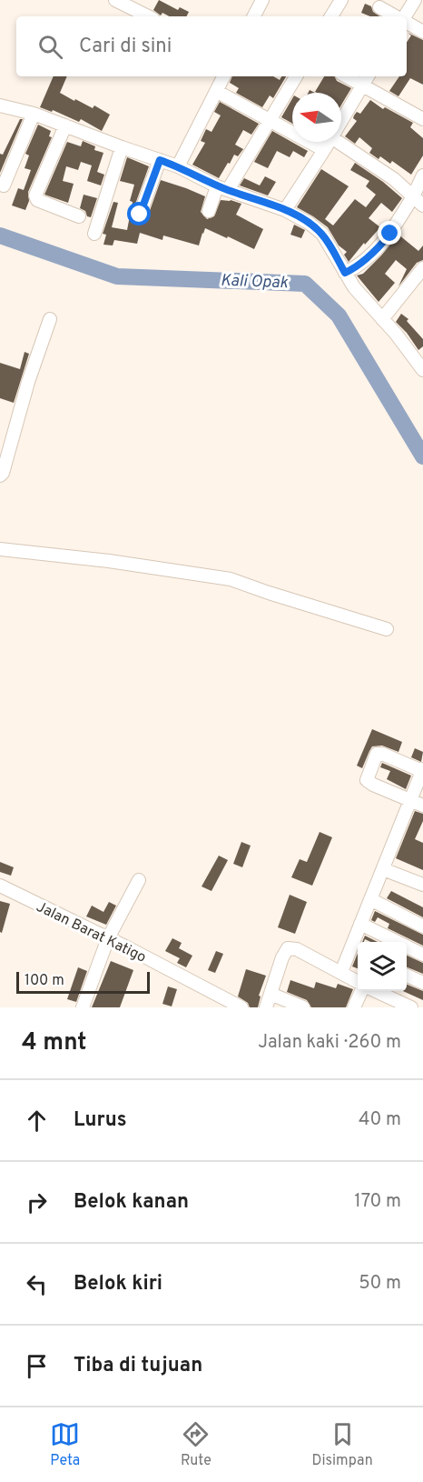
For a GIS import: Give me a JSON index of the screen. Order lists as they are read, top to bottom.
{
  "streets": {
    "street": ["Jalan Barat Katigo"]
  },
  "water": ["Kali Opak"],
  "scale_bar": "100 m",
  "north": "left",
  "page": {
    "search": "Cari di sini",
    "scale": "100 m",
    "heading": ["4 mnt", "Jalan kaki · 260 m"],
    "list": [
      ["Lurus", "40 m"],
      ["Belok kanan", "170 m"],
      ["Belok kiri", "50 m"],
      "Tiba di tujuan"
    ],
    "nav": ["Peta", "Rute", "Disimpan"]
  }
}
